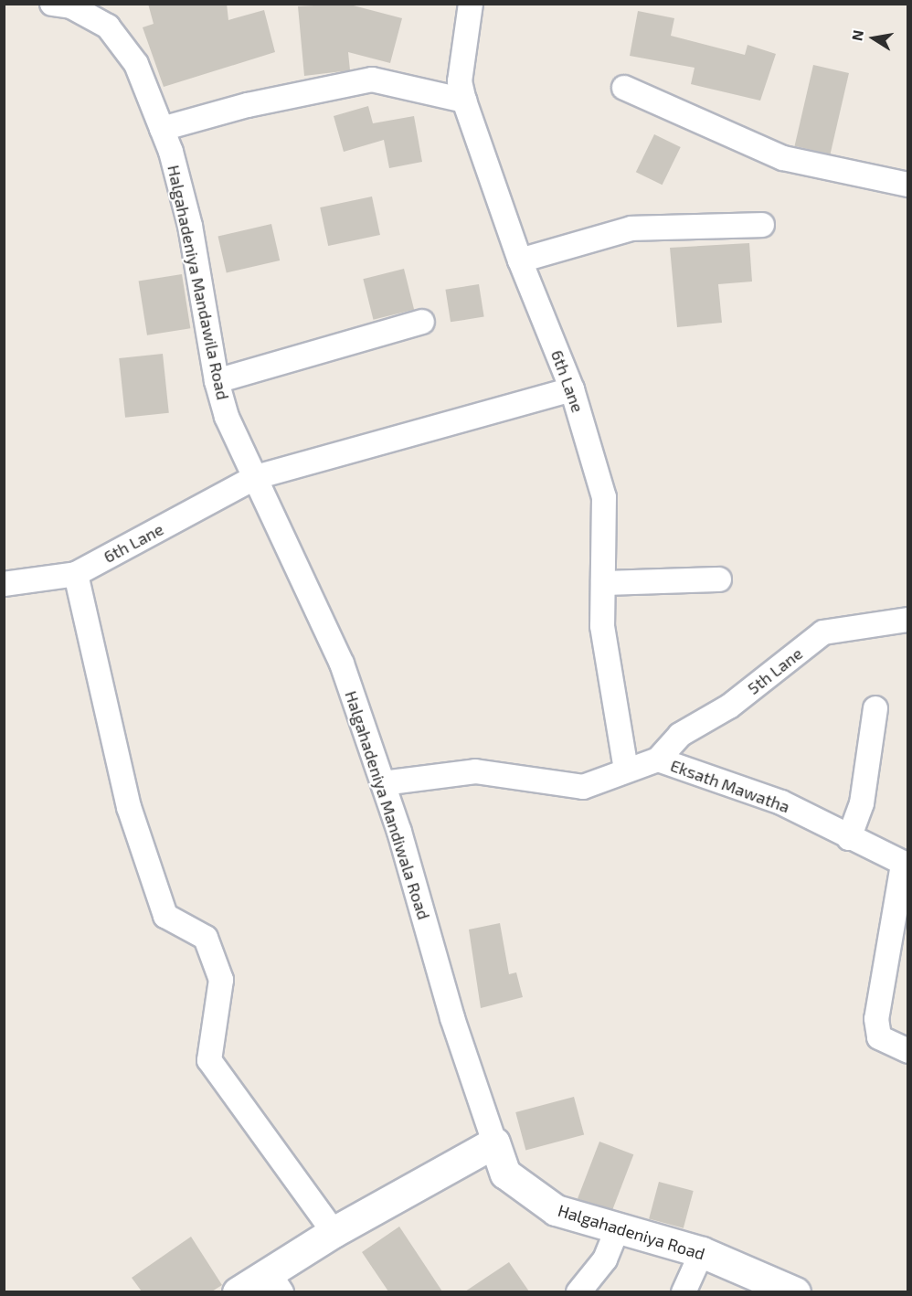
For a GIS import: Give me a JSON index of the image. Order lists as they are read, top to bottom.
{
  "streets": {
    "street": [
      "Halgahadeniya Mandawila Road",
      "6th Lane",
      "5th Lane",
      "Eksath Mawatha",
      "Halgahadeniya Mandiwala Road",
      "Halgahadeniya Road"
    ]
  },
  "crossings": [
    ["Halgahadeniya Mandawila Road", "6th Lane"],
    ["Halgahadeniya Mandawila Road", "Halgahadeniya Mandiwala Road"],
    ["6th Lane", "Eksath Mawatha"],
    ["6th Lane", "Halgahadeniya Mandiwala Road"],
    ["5th Lane", "Eksath Mawatha"],
    ["Eksath Mawatha", "Halgahadeniya Mandiwala Road"],
    ["Halgahadeniya Mandiwala Road", "Halgahadeniya Road"]
  ],
  "north": "left"
}
